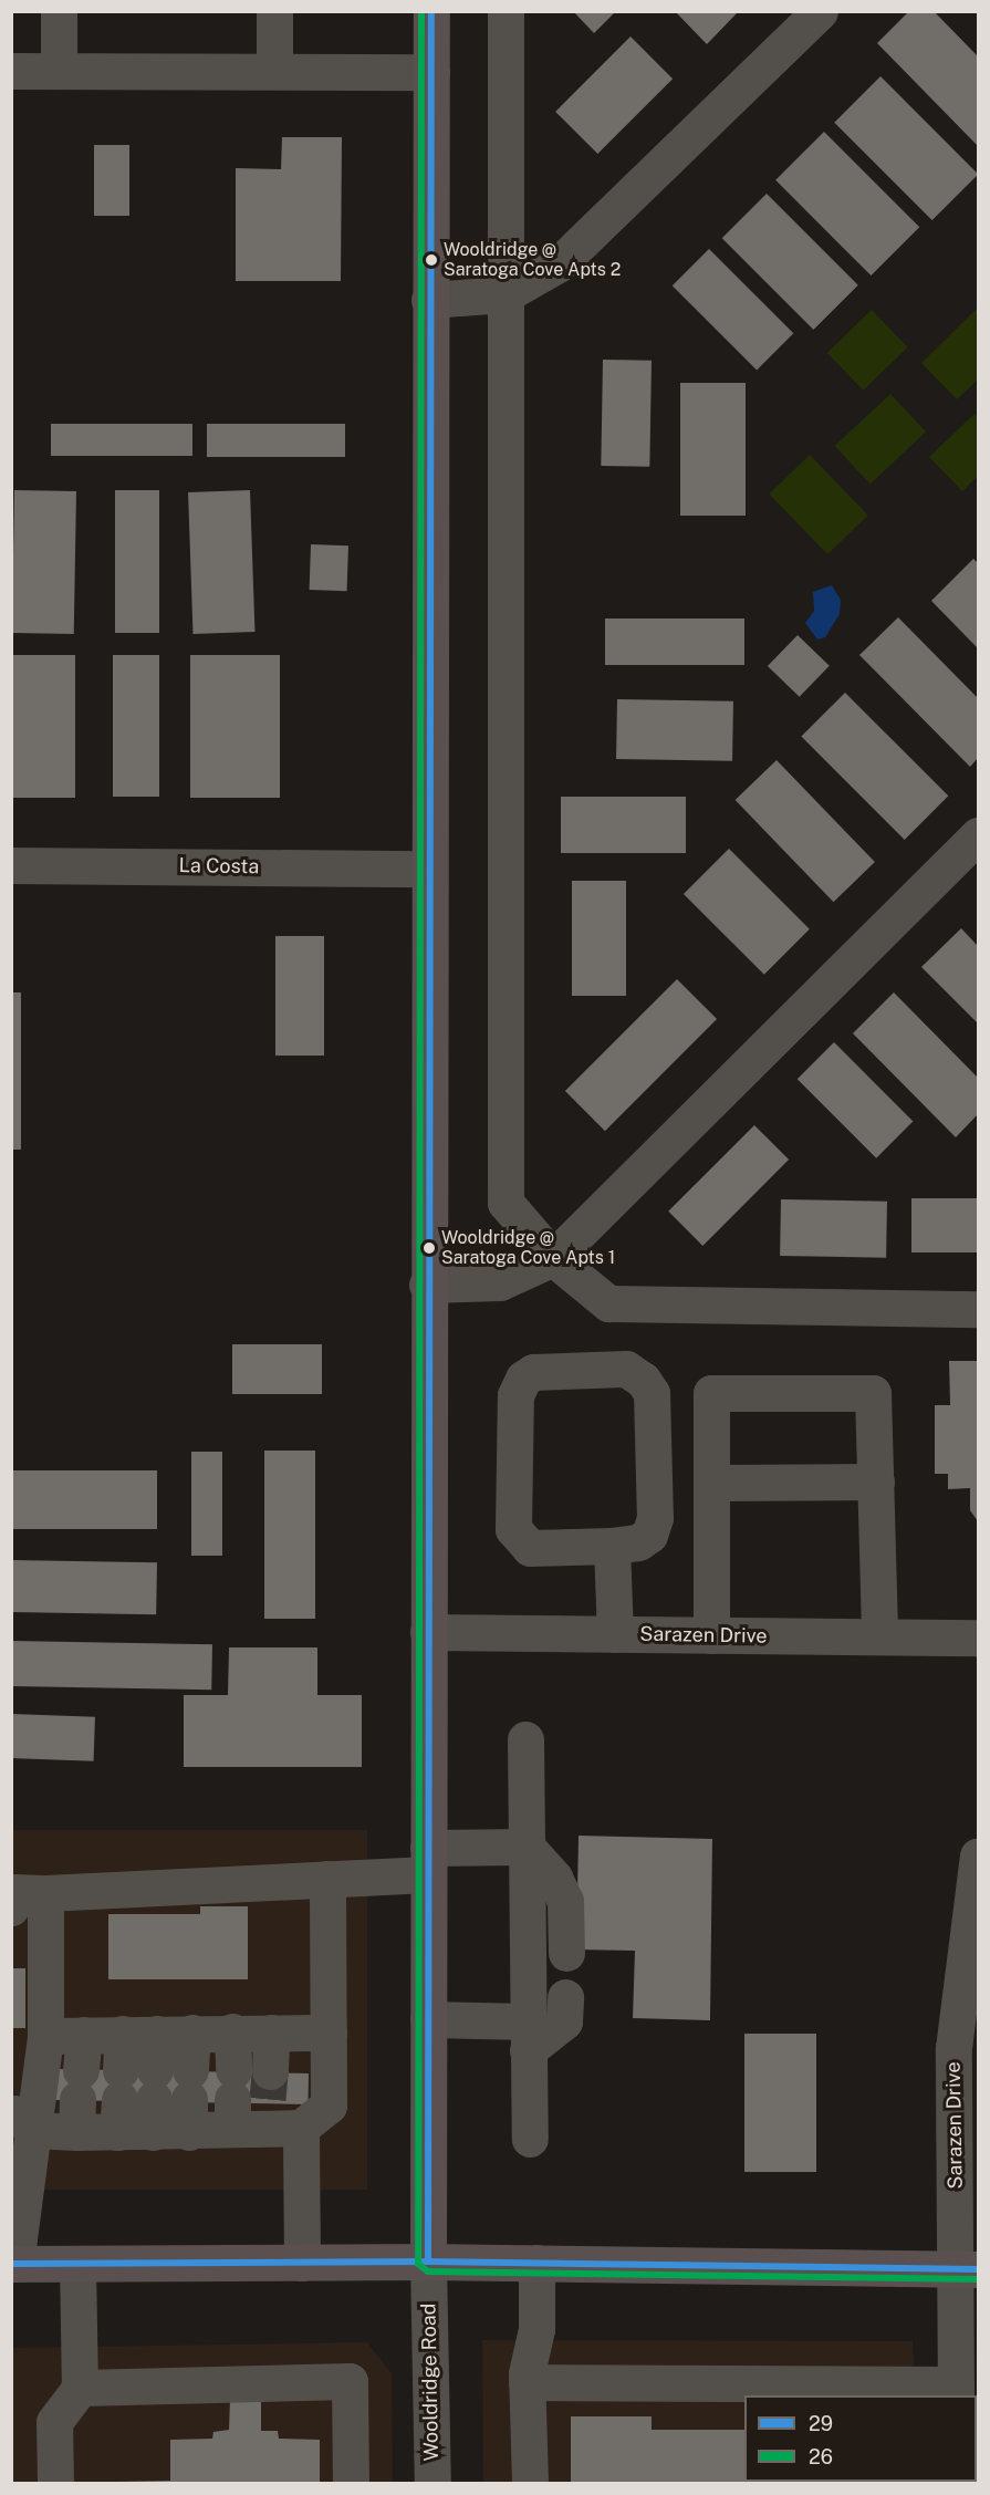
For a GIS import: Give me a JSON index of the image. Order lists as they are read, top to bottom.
{
  "streets": {
    "main road": ["Wooldridge Road"],
    "street": ["La Costa", "Sarazen Drive"]
  },
  "crossings": [
    ["La Costa", "Wooldridge Road"],
    ["Sarazen Drive", "Wooldridge Road"]
  ],
  "places": ["Wooldridge @ Saratoga Cove Apts 2", "Wooldridge @ Saratoga Cove Apts 1"],
  "lines": ["transit line 29", "transit line 26"],
  "legend": ["29", "26"]
}
